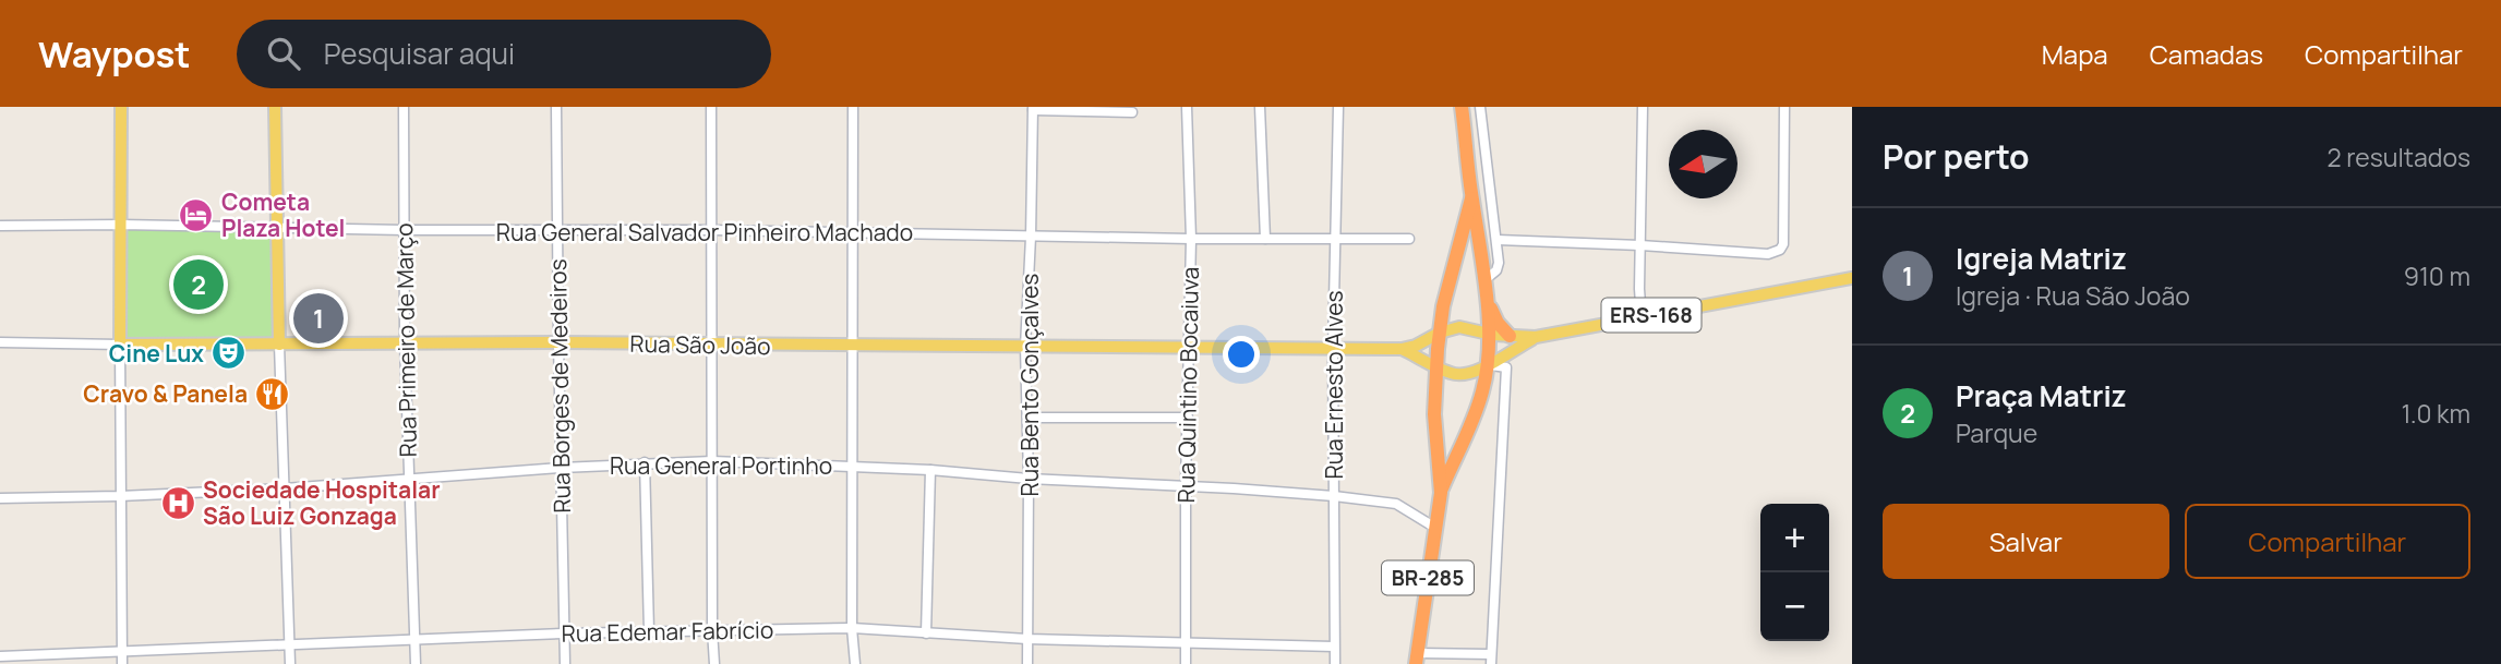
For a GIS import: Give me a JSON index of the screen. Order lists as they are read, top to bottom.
{
  "streets": {
    "highway": ["BR-285"],
    "main road": ["ERS-168", "Rua São João"],
    "street": [
      "Rua General Salvador Pinheiro Machado",
      "Rua Primeiro de Março",
      "Rua Bento Gonçalves",
      "Rua Quintino Bocaiuva",
      "Rua Ernesto Alves",
      "Rua Borges de Medeiros",
      "Rua General Portinho",
      "Rua Edemar Fabrício"
    ]
  },
  "crossings": [
    ["Rua General Salvador Pinheiro Machado", "Rua Primeiro de Março"],
    ["Rua General Salvador Pinheiro Machado", "Rua Bento Gonçalves"],
    ["Rua General Salvador Pinheiro Machado", "Rua Quintino Bocaiuva"],
    ["Rua General Salvador Pinheiro Machado", "Rua Ernesto Alves"],
    ["Rua General Salvador Pinheiro Machado", "Rua Borges de Medeiros"],
    ["ERS-168", "Rua São João"],
    ["ERS-168", "BR-285"],
    ["Rua Primeiro de Março", "Rua São João"],
    ["Rua Primeiro de Março", "Rua General Portinho"],
    ["Rua Primeiro de Março", "Rua Edemar Fabrício"],
    ["Rua São João", "Rua Bento Gonçalves"],
    ["Rua São João", "Rua Quintino Bocaiuva"],
    ["Rua São João", "Rua Ernesto Alves"],
    ["Rua São João", "Rua Borges de Medeiros"],
    ["Rua São João", "BR-285"],
    ["Rua Bento Gonçalves", "Rua General Portinho"],
    ["Rua Bento Gonçalves", "Rua Edemar Fabrício"],
    ["Rua Quintino Bocaiuva", "Rua General Portinho"],
    ["Rua Quintino Bocaiuva", "Rua Edemar Fabrício"],
    ["Rua Ernesto Alves", "Rua General Portinho"],
    ["Rua Ernesto Alves", "Rua Edemar Fabrício"],
    ["Rua Borges de Medeiros", "Rua General Portinho"],
    ["Rua Borges de Medeiros", "Rua Edemar Fabrício"],
    ["Rua General Portinho", "BR-285"]
  ],
  "places": {
    "hotel": ["Cometa Plaza Hotel"],
    "theatre": ["Cine Lux"],
    "restaurant": ["Cravo & Panela"],
    "hospital": ["Sociedade Hospitalar São Luiz Gonzaga"]
  },
  "north": "left",
  "page": {
    "header": "Waypost",
    "search": "Pesquisar aqui",
    "nav": ["Mapa", "Camadas", "Compartilhar"],
    "heading": ["Por perto", "2 resultados"],
    "list": [
      {
        "mark": "1",
        "name": "Igreja Matriz",
        "note": "Igreja · Rua São João",
        "value": "910 m"
      },
      {
        "mark": "2",
        "name": "Praça Matriz",
        "note": "Parque",
        "value": "1.0 km"
      }
    ],
    "pins": ["2", "1"],
    "buttons": ["Salvar", "Compartilhar"],
    "map_buttons": ["+", "−"]
  }
}
